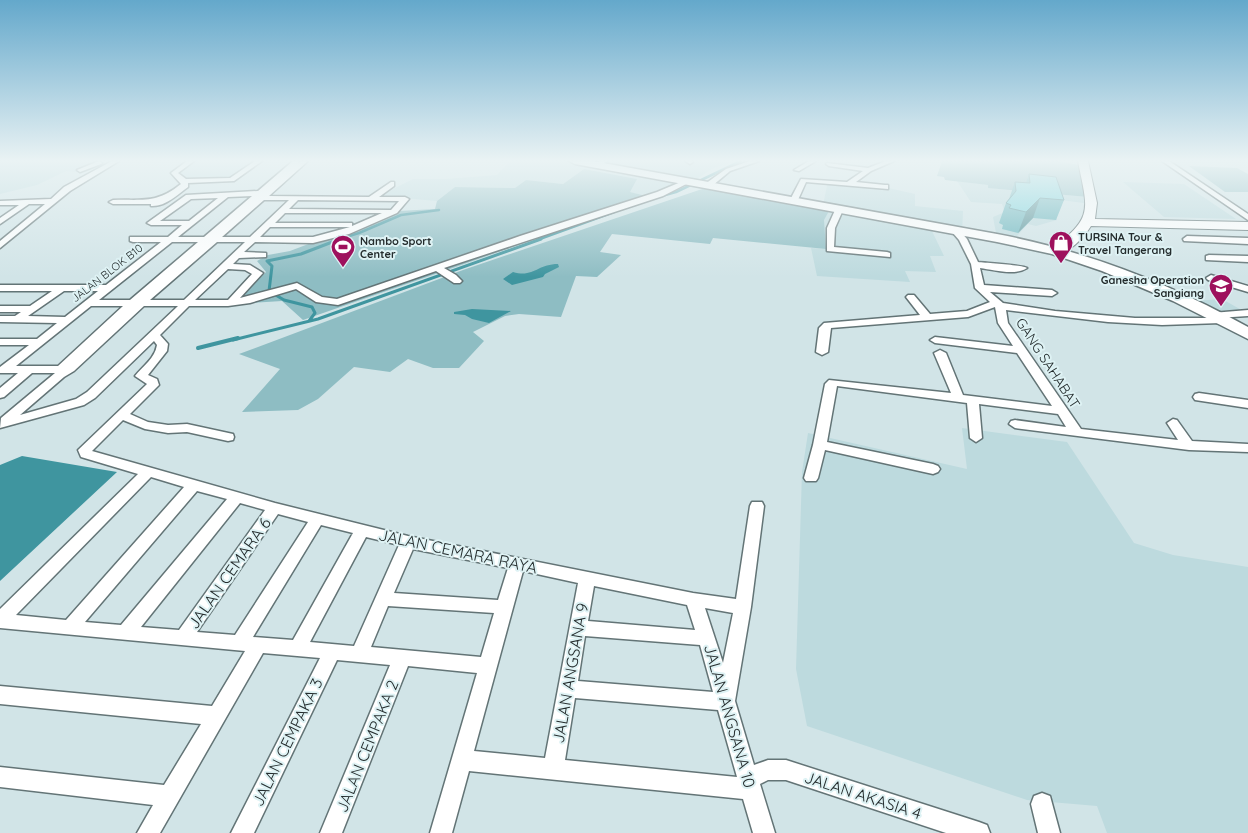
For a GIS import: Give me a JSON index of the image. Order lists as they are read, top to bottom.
{
  "streets": {
    "street": [
      "JALAN BLOK B10",
      "GANG SAHABAT",
      "JALAN CEMARA RAYA",
      "JALAN CEMARA 6",
      "JALAN ANGSANA 9",
      "JALAN ANGSANA 10",
      "JALAN CEMPAKA 3",
      "JALAN CEMPAKA 2",
      "JALAN AKASIA 4"
    ]
  },
  "crossings": [
    ["JALAN CEMARA RAYA", "JALAN CEMARA 6"],
    ["JALAN CEMARA RAYA", "JALAN ANGSANA 9"],
    ["JALAN CEMARA RAYA", "JALAN ANGSANA 10"],
    ["JALAN ANGSANA 10", "JALAN AKASIA 4"]
  ],
  "places": {
    "shop": ["TURSINA Tour & Travel Tangerang"],
    "sports": ["Nambo Sport Center"],
    "school or university": ["Ganesha Operation Sangiang"]
  }
}
